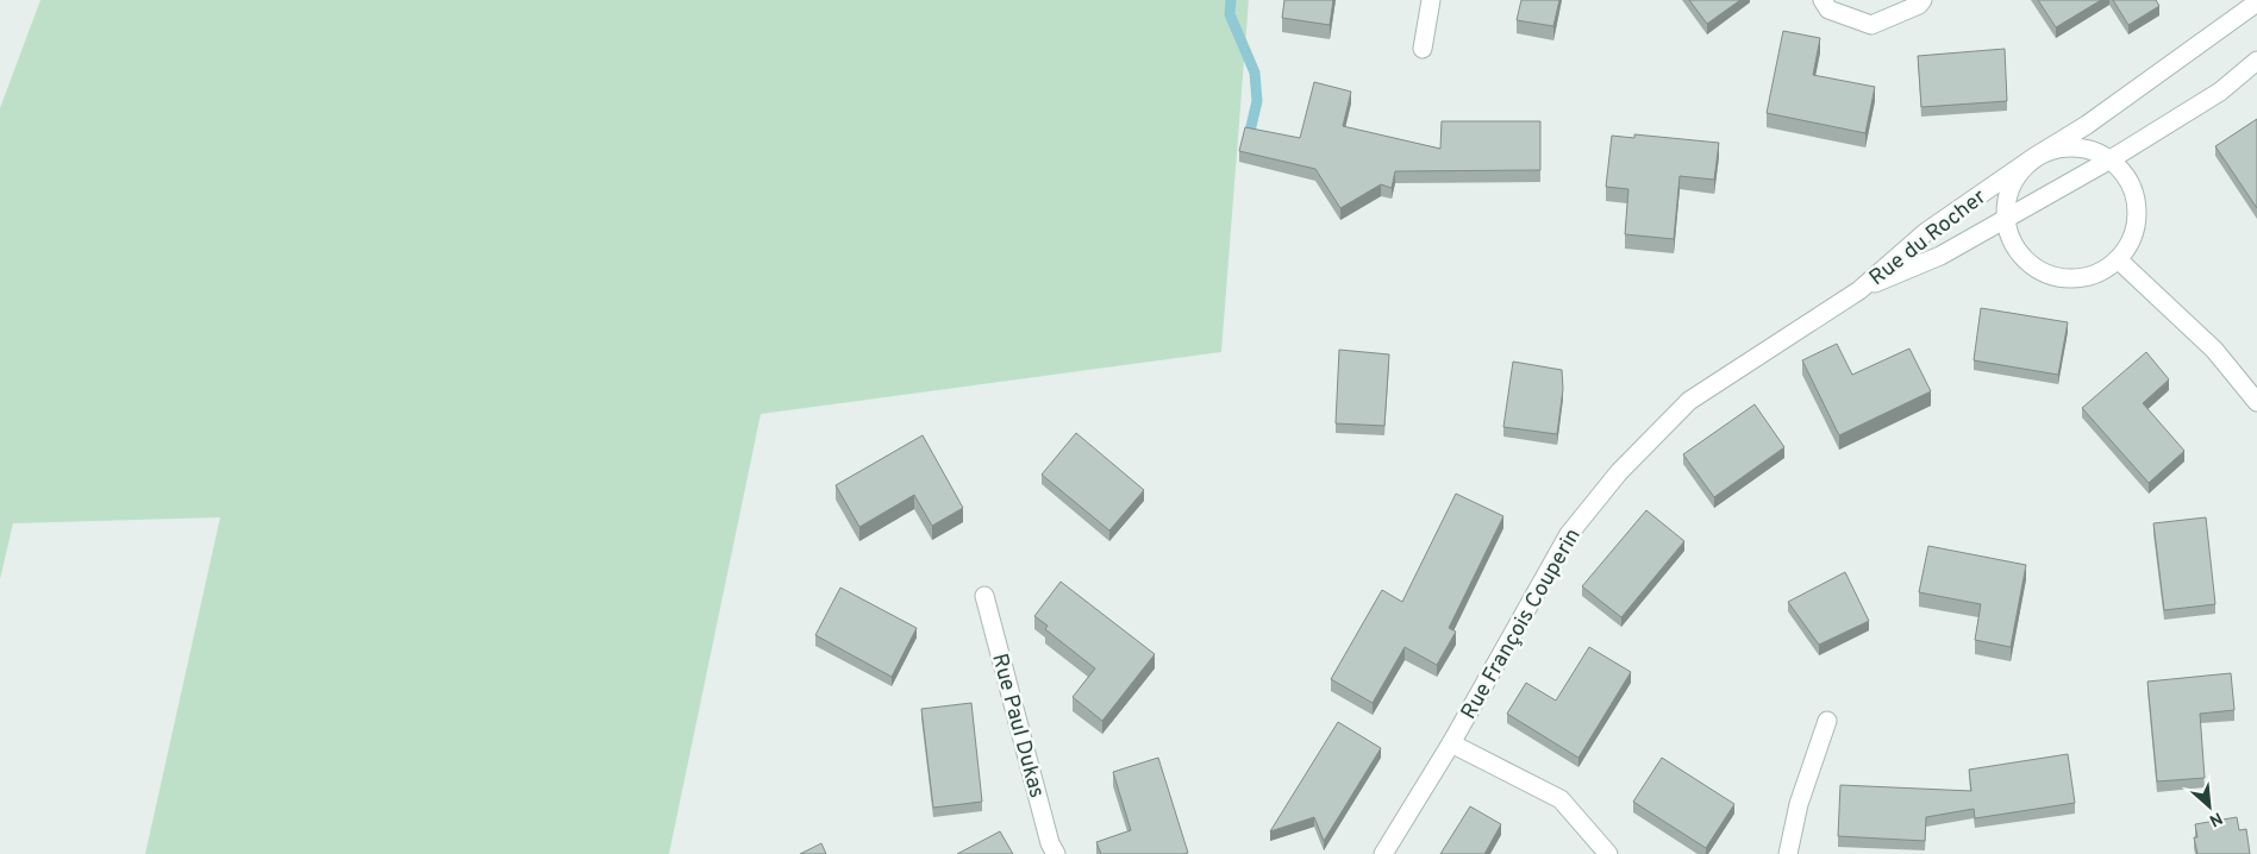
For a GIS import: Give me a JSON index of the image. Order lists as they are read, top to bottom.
{
  "streets": {
    "street": ["Rue du Rocher", "Rue François Couperin", "Rue Paul Dukas"]
  },
  "crossings": [
    ["Rue du Rocher", "Rue François Couperin"]
  ],
  "north": "bottom right"
}
